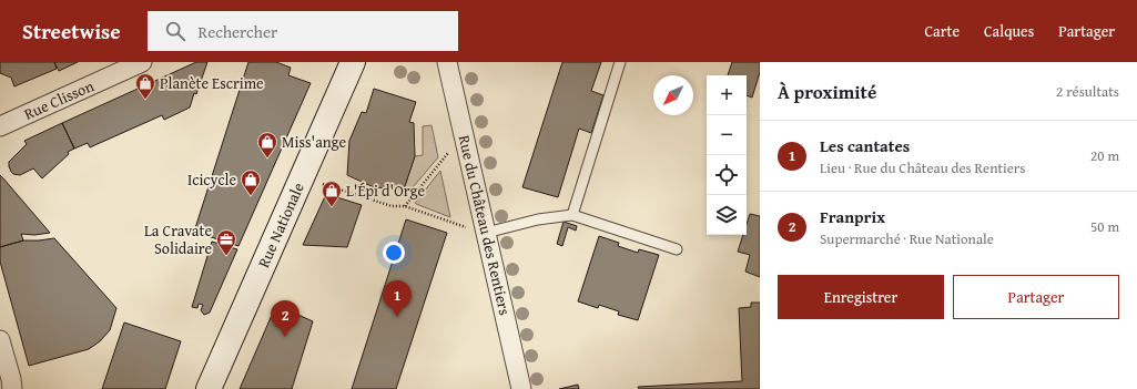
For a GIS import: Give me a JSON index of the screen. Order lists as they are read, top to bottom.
{
  "streets": {
    "street": ["Rue Clisson", "Rue Nationale", "Rue du Château des Rentiers"]
  },
  "places": {
    "shop": [
      "Planète Escrime",
      "Miss'ange",
      "Icicycle",
      "L'Épi d'Orge"
    ],
    "office": ["La Cravate Solidaire"]
  },
  "north": "bottom left",
  "page": {
    "header": "Streetwise",
    "search": "Rechercher",
    "nav": ["Carte", "Calques", "Partager"],
    "heading": ["À proximité", "2 résultats"],
    "map_buttons": ["+", "−"],
    "list": [
      {
        "mark": "1",
        "name": "Les cantates",
        "note": "Lieu · Rue du Château des Rentiers",
        "value": "20 m"
      },
      {
        "mark": "2",
        "name": "Franprix",
        "note": "Supermarché · Rue Nationale",
        "value": "50 m"
      }
    ],
    "buttons": ["Enregistrer", "Partager"],
    "pins": ["1", "2"]
  }
}
